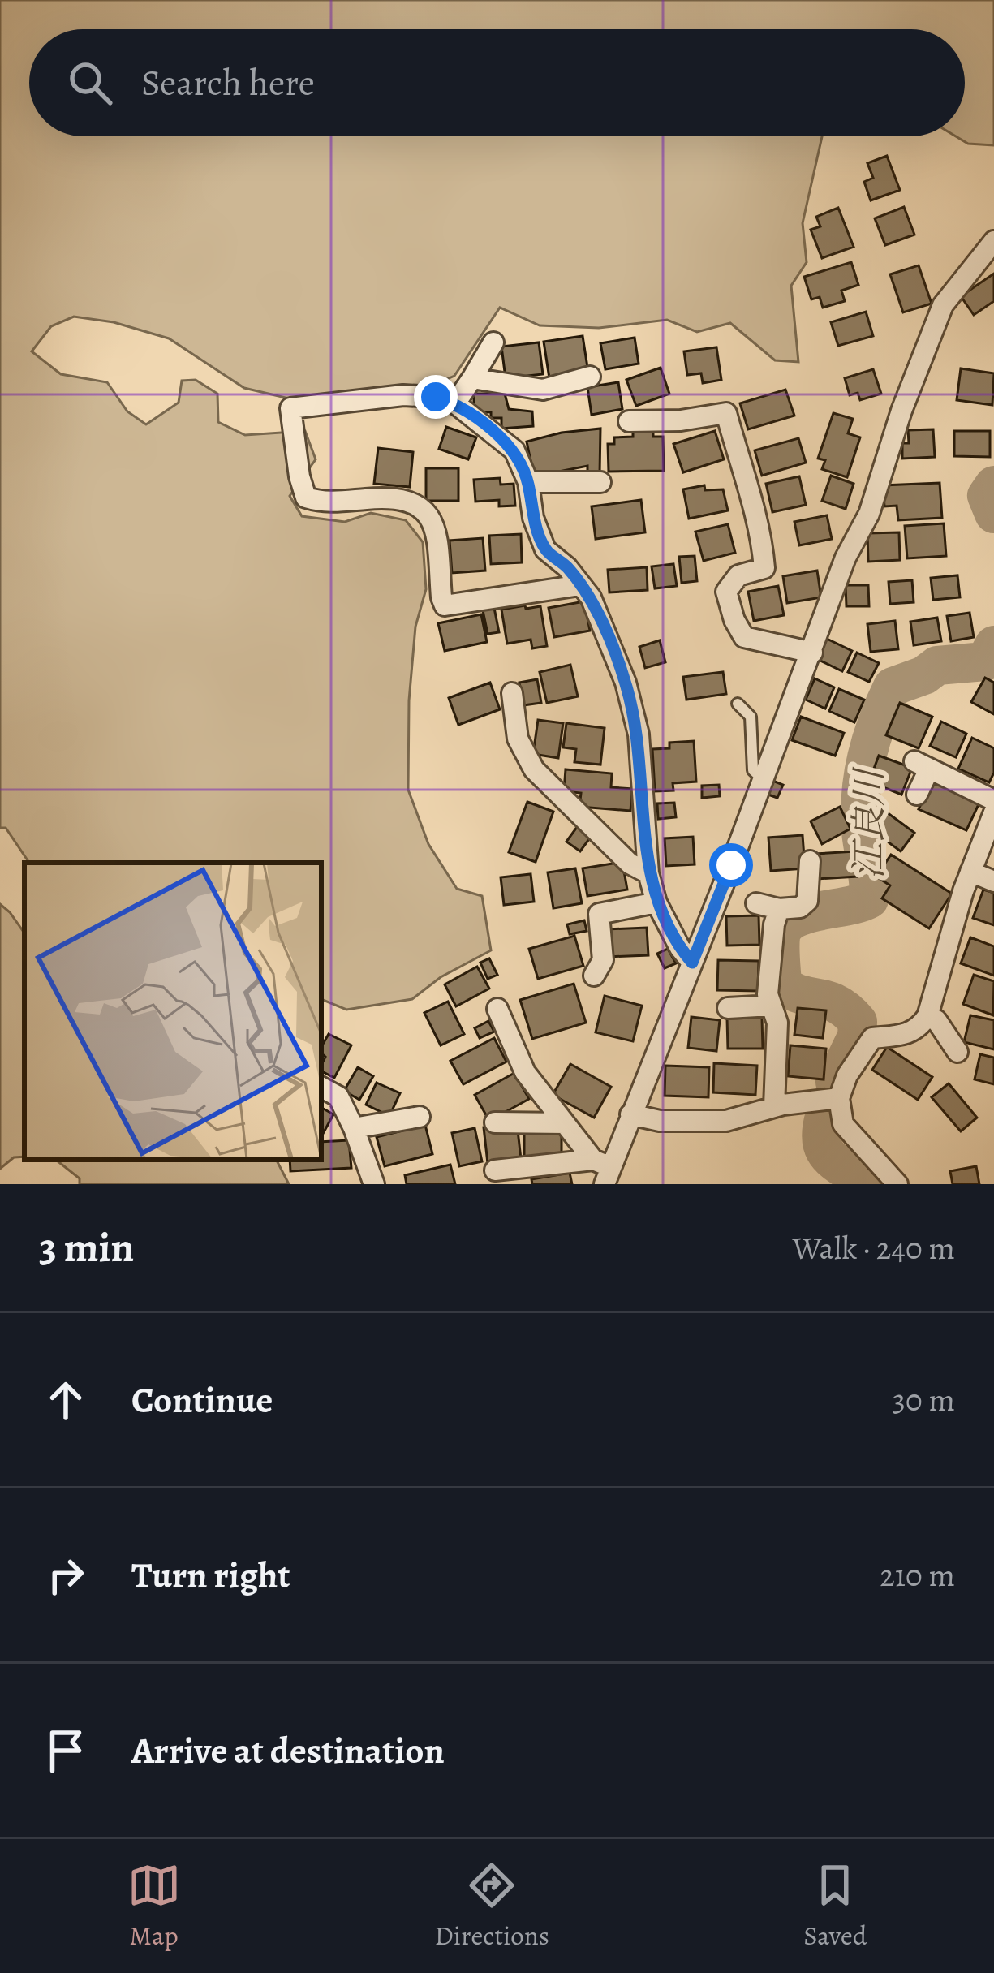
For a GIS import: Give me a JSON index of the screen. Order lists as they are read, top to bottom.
{
  "water": ["江良川"],
  "page": {
    "search": "Search here",
    "heading": ["3 min", "Walk · 240 m"],
    "list": [
      ["Continue", "30 m"],
      ["Turn right", "210 m"],
      "Arrive at destination"
    ],
    "nav": ["Map", "Directions", "Saved"]
  }
}
